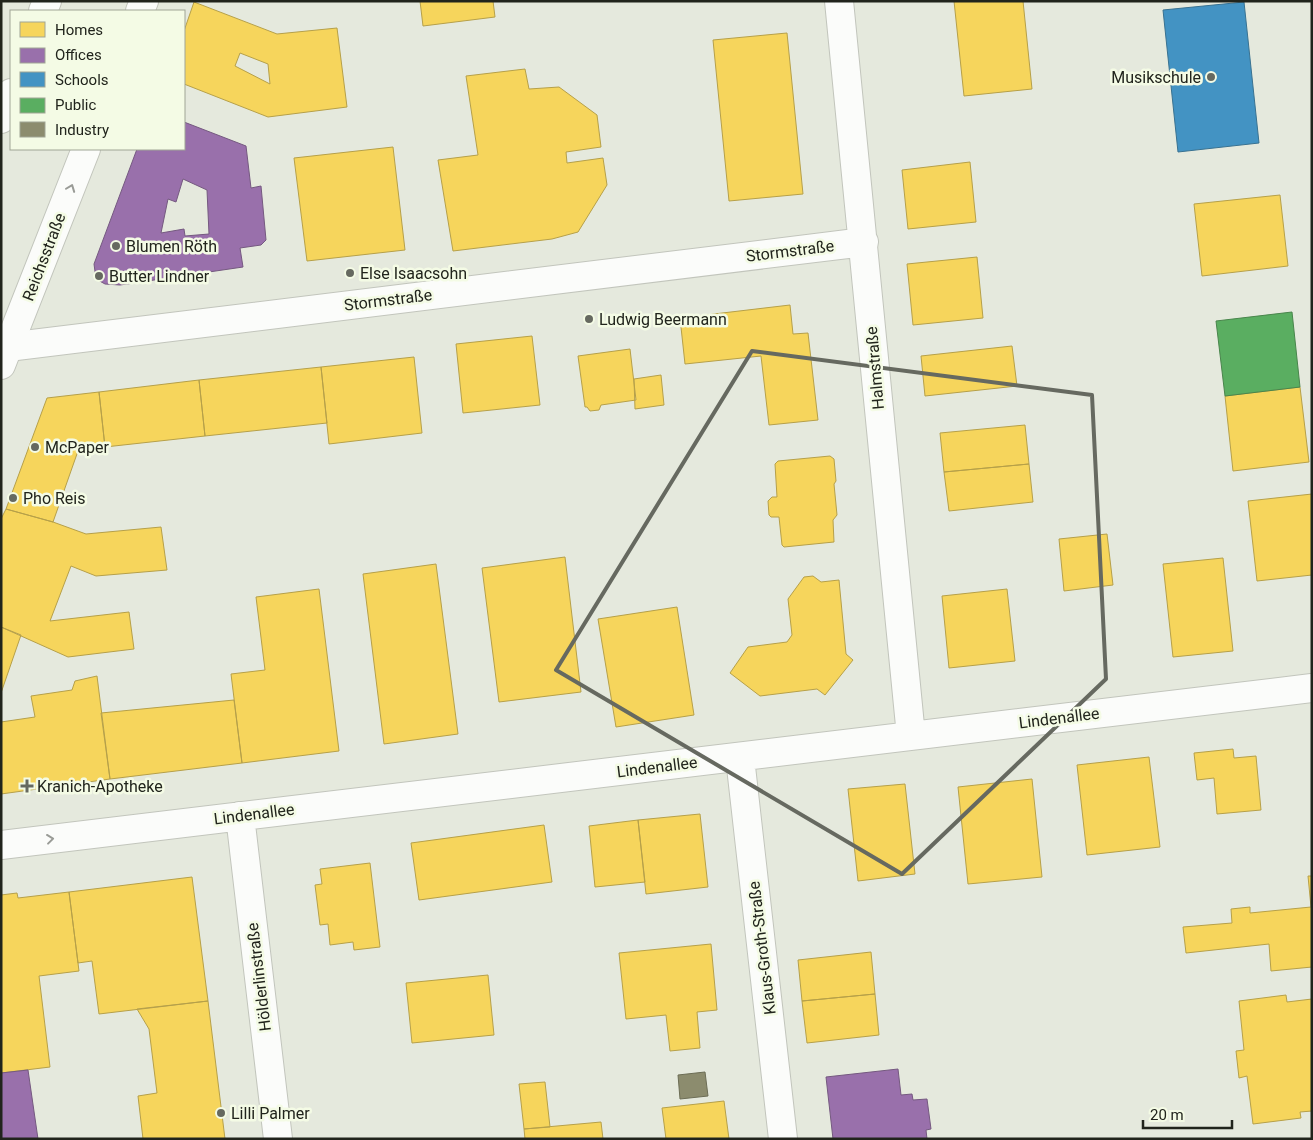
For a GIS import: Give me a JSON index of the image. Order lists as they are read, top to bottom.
{
  "streets": {
    "street": [
      "Stormstraße",
      "Reichsstraße",
      "Halmstraße",
      "Lindenallee",
      "Klaus-Groth-Straße",
      "Hölderlinstraße"
    ]
  },
  "crossings": [
    ["Stormstraße", "Reichsstraße"],
    ["Stormstraße", "Halmstraße"],
    ["Halmstraße", "Lindenallee"],
    ["Lindenallee", "Klaus-Groth-Straße"],
    ["Lindenallee", "Hölderlinstraße"]
  ],
  "one_way": ["Reichsstraße"],
  "places": {
    "other": [
      "Musikschule",
      "Blumen Röth",
      "Else Isaacsohn",
      "Butter Lindner",
      "Ludwig Beermann",
      "McPaper",
      "Pho Reis",
      "Lilli Palmer"
    ],
    "health": ["Kranich-Apotheke"]
  },
  "legend": [
    "Homes",
    "Offices",
    "Schools",
    "Public",
    "Industry"
  ],
  "scale_bar": "20 m"
}
